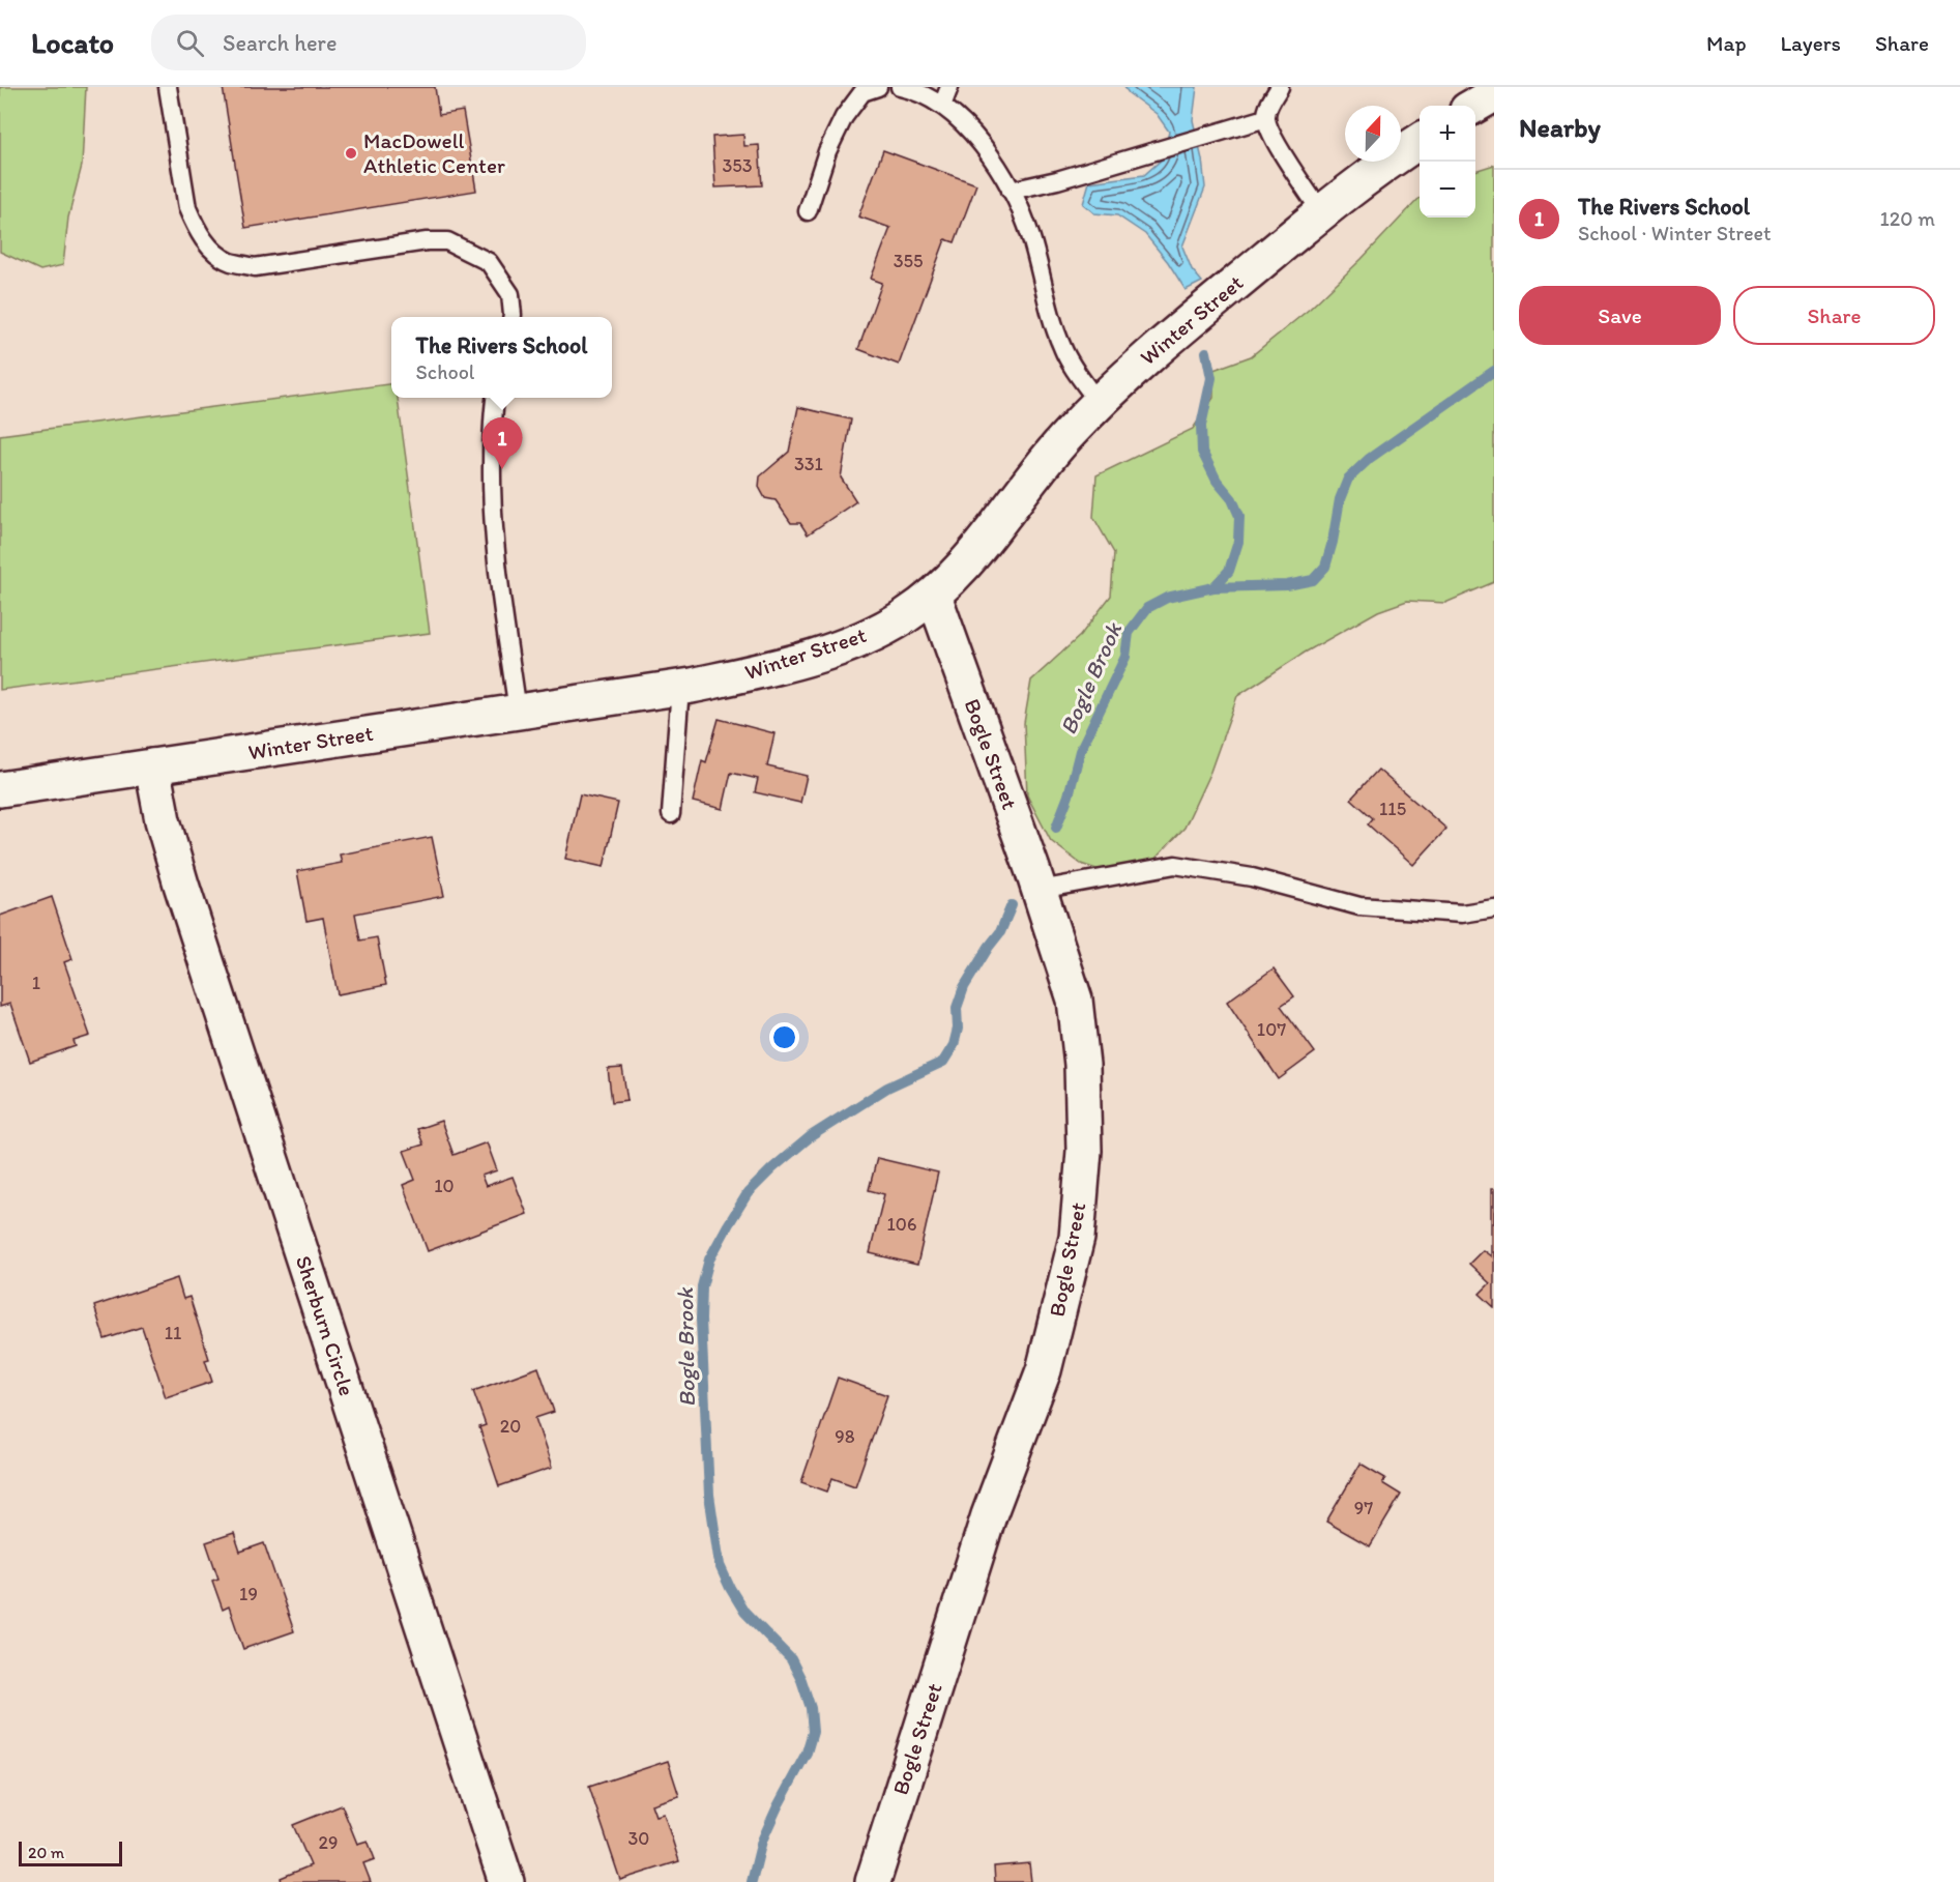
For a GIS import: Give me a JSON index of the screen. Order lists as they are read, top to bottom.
{
  "streets": {
    "street": ["Winter Street", "Bogle Street", "Sherburn Circle"]
  },
  "crossings": [
    ["Winter Street", "Bogle Street"],
    ["Winter Street", "Sherburn Circle"]
  ],
  "water": ["Bogle Brook"],
  "places": ["MacDowell Athletic Center"],
  "house_numbers": [
    "353",
    "355",
    "331",
    "115",
    "1",
    "107",
    "10",
    "106",
    "11",
    "20",
    "98",
    "97",
    "19",
    "30",
    "29"
  ],
  "scale_bar": "20 m",
  "north": "top",
  "page": {
    "header": "Locato",
    "search": "Search here",
    "nav": ["Map", "Layers", "Share"],
    "heading": "Nearby",
    "map_buttons": ["+", "−"],
    "list": [
      {
        "mark": "1",
        "name": "The Rivers School",
        "note": "School · Winter Street",
        "value": "120 m"
      }
    ],
    "buttons": ["Save", "Share"],
    "popup": ["The Rivers School", "School"],
    "pins": "1",
    "scale": "20 m"
  }
}
